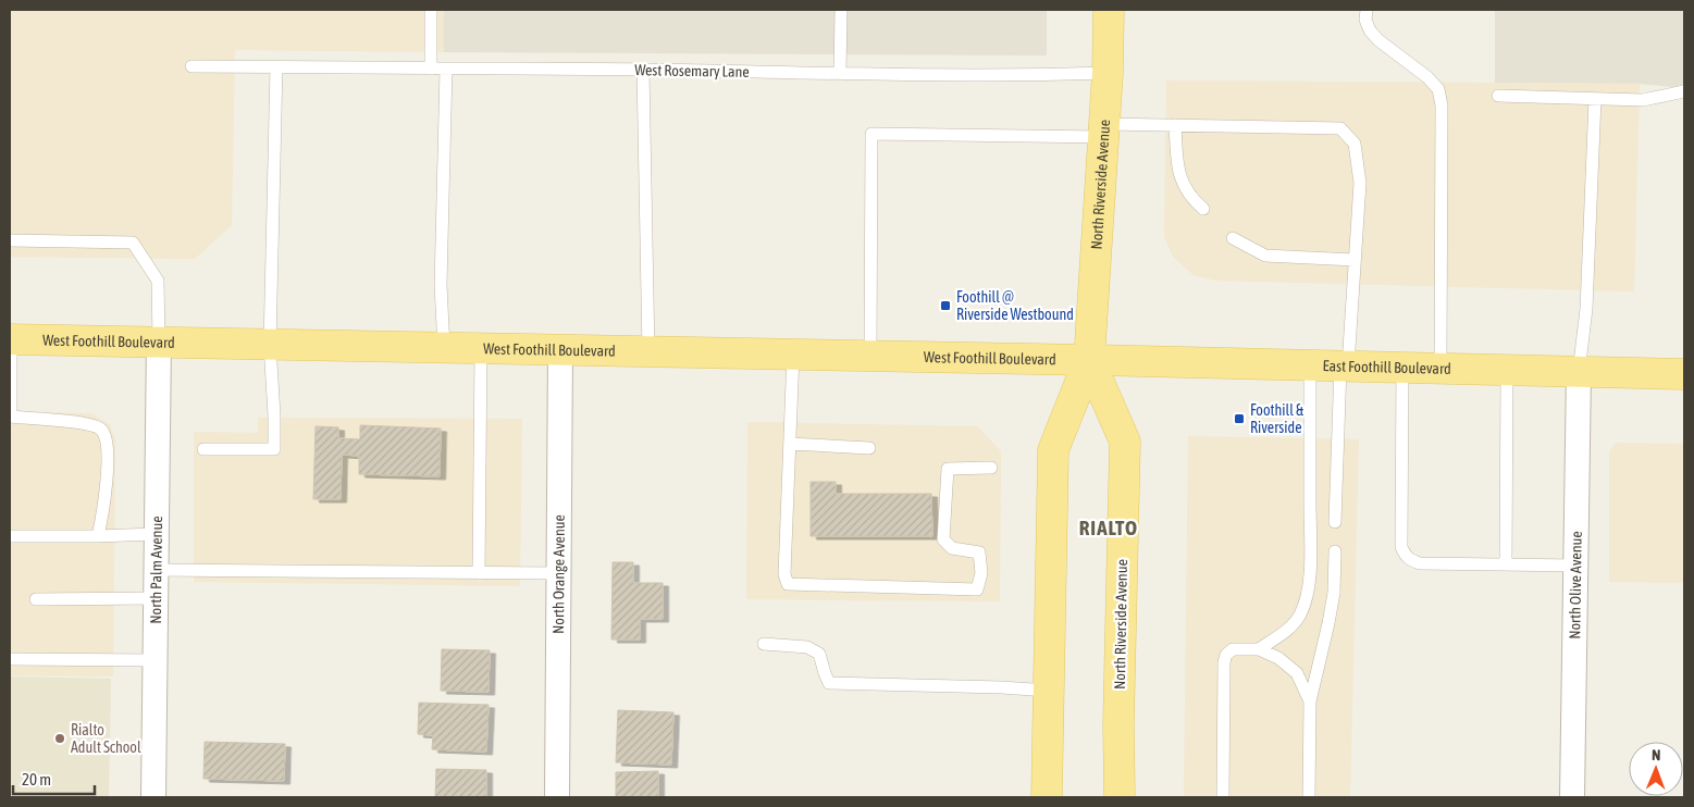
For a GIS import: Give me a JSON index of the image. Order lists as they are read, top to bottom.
{
  "streets": {
    "main road": ["North Riverside Avenue", "West Foothill Boulevard", "East Foothill Boulevard"],
    "street": ["North Palm Avenue", "North Orange Avenue", "North Olive Avenue"],
    "lane": ["West Rosemary Lane"]
  },
  "crossings": [
    ["West Rosemary Lane", "North Riverside Avenue"],
    ["North Riverside Avenue", "West Foothill Boulevard"],
    ["North Riverside Avenue", "East Foothill Boulevard"],
    ["West Foothill Boulevard", "East Foothill Boulevard"],
    ["West Foothill Boulevard", "North Palm Avenue"],
    ["West Foothill Boulevard", "North Orange Avenue"],
    ["East Foothill Boulevard", "North Olive Avenue"]
  ],
  "districts": ["RIALTO"],
  "places": {
    "transit": ["Foothill @ Riverside Westbound", "Foothill & Riverside"],
    "other": ["Rialto Adult School"]
  },
  "scale_bar": "20 m",
  "north": "top"
}
